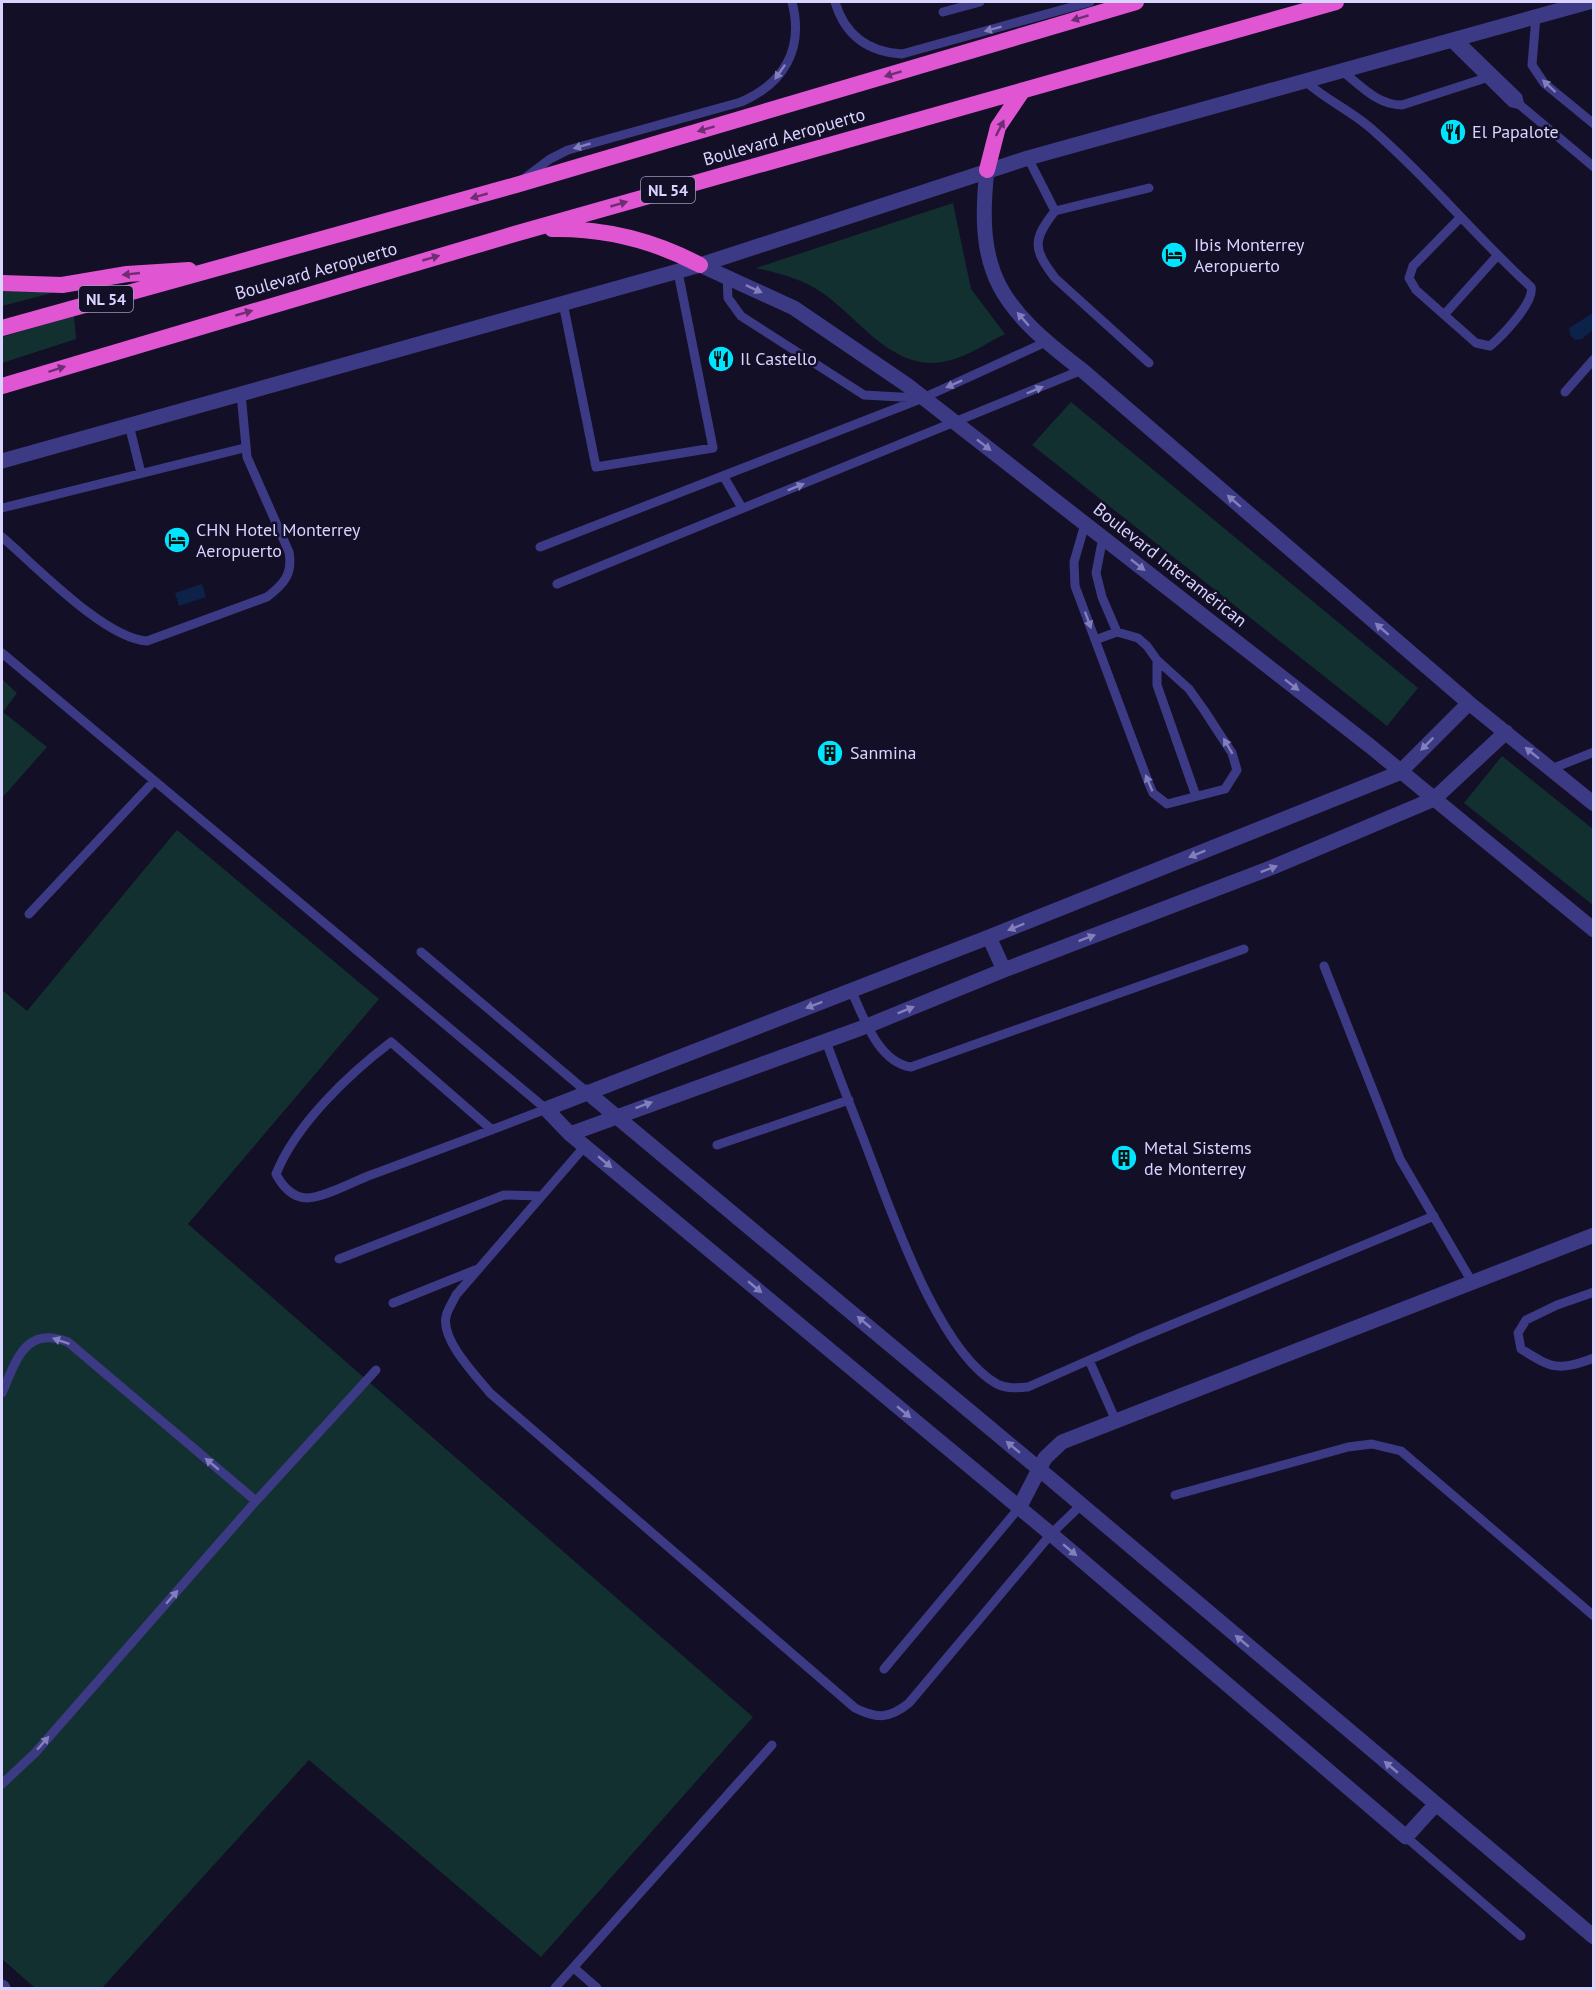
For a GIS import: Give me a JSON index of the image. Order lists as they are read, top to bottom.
{
  "streets": {
    "highway": ["Boulevard Aeropuerto", "NL 54"],
    "street": ["Boulevard Interamérican"]
  },
  "places": {
    "restaurant": ["El Papalote", "Il Castello"],
    "hotel": ["Ibis Monterrey Aeropuerto", "CHN Hotel Monterrey Aeropuerto"],
    "building": ["Sanmina", "Metal Sistems de Monterrey"]
  }
}
